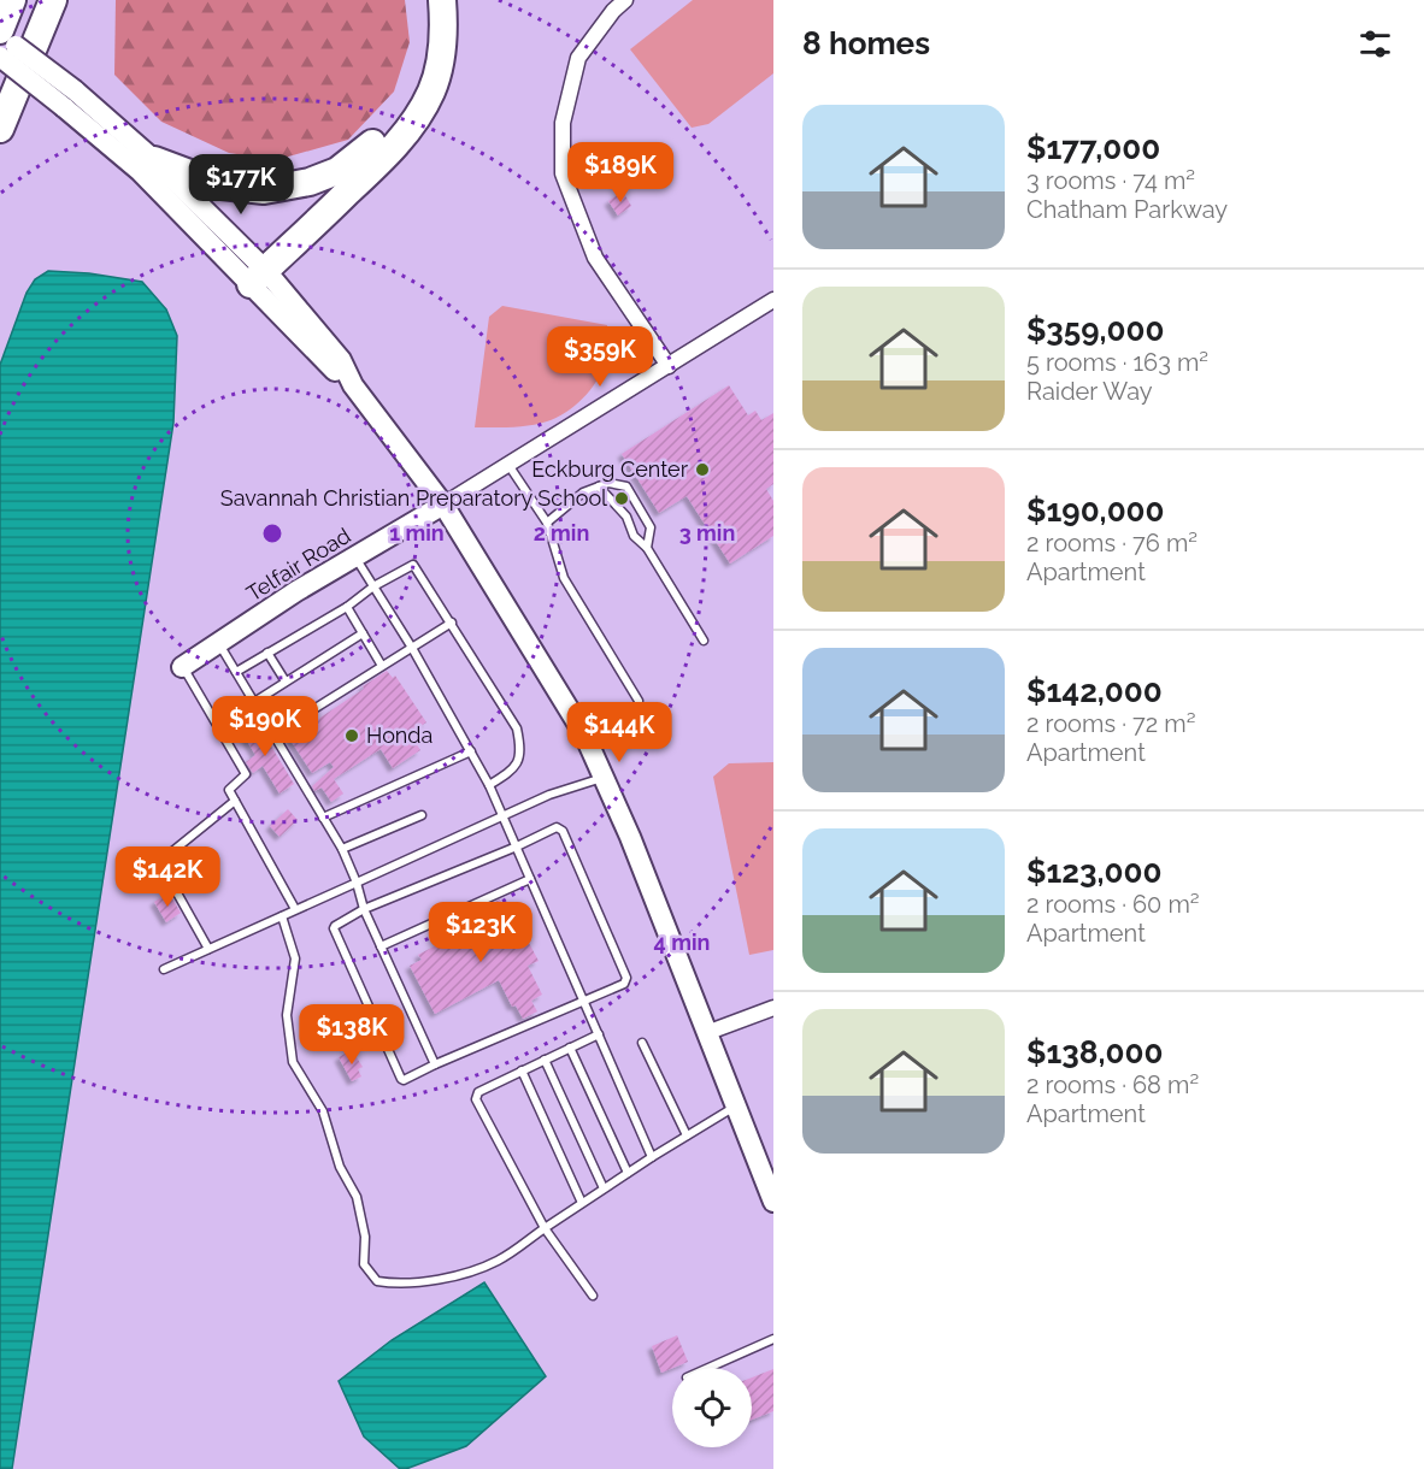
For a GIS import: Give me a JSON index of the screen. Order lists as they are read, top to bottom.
{
  "streets": {
    "main road": ["Telfair Road"]
  },
  "places": ["Eckburg Center", "Savannah Christian Preparatory School", "Honda"],
  "page": {
    "heading": "8 homes",
    "list": [
      {
        "name": "$177,000",
        "note": "3 rooms · 74 m² · Chatham Parkway"
      },
      {
        "name": "$359,000",
        "note": "5 rooms · 163 m² · Raider Way"
      },
      {
        "name": "$190,000",
        "note": "2 rooms · 76 m² · Apartment"
      },
      {
        "name": "$142,000",
        "note": "2 rooms · 72 m² · Apartment"
      },
      {
        "name": "$123,000",
        "note": "2 rooms · 60 m² · Apartment"
      },
      {
        "name": "$138,000",
        "note": "2 rooms · 68 m² · Apartment"
      }
    ],
    "price": [
      "$189K",
      "$177K",
      "$359K",
      "$190K",
      "$144K",
      "$142K",
      "$123K",
      "$138K"
    ]
  },
  "rings": [
    "1 min",
    "2 min",
    "3 min",
    "4 min"
  ]
}
